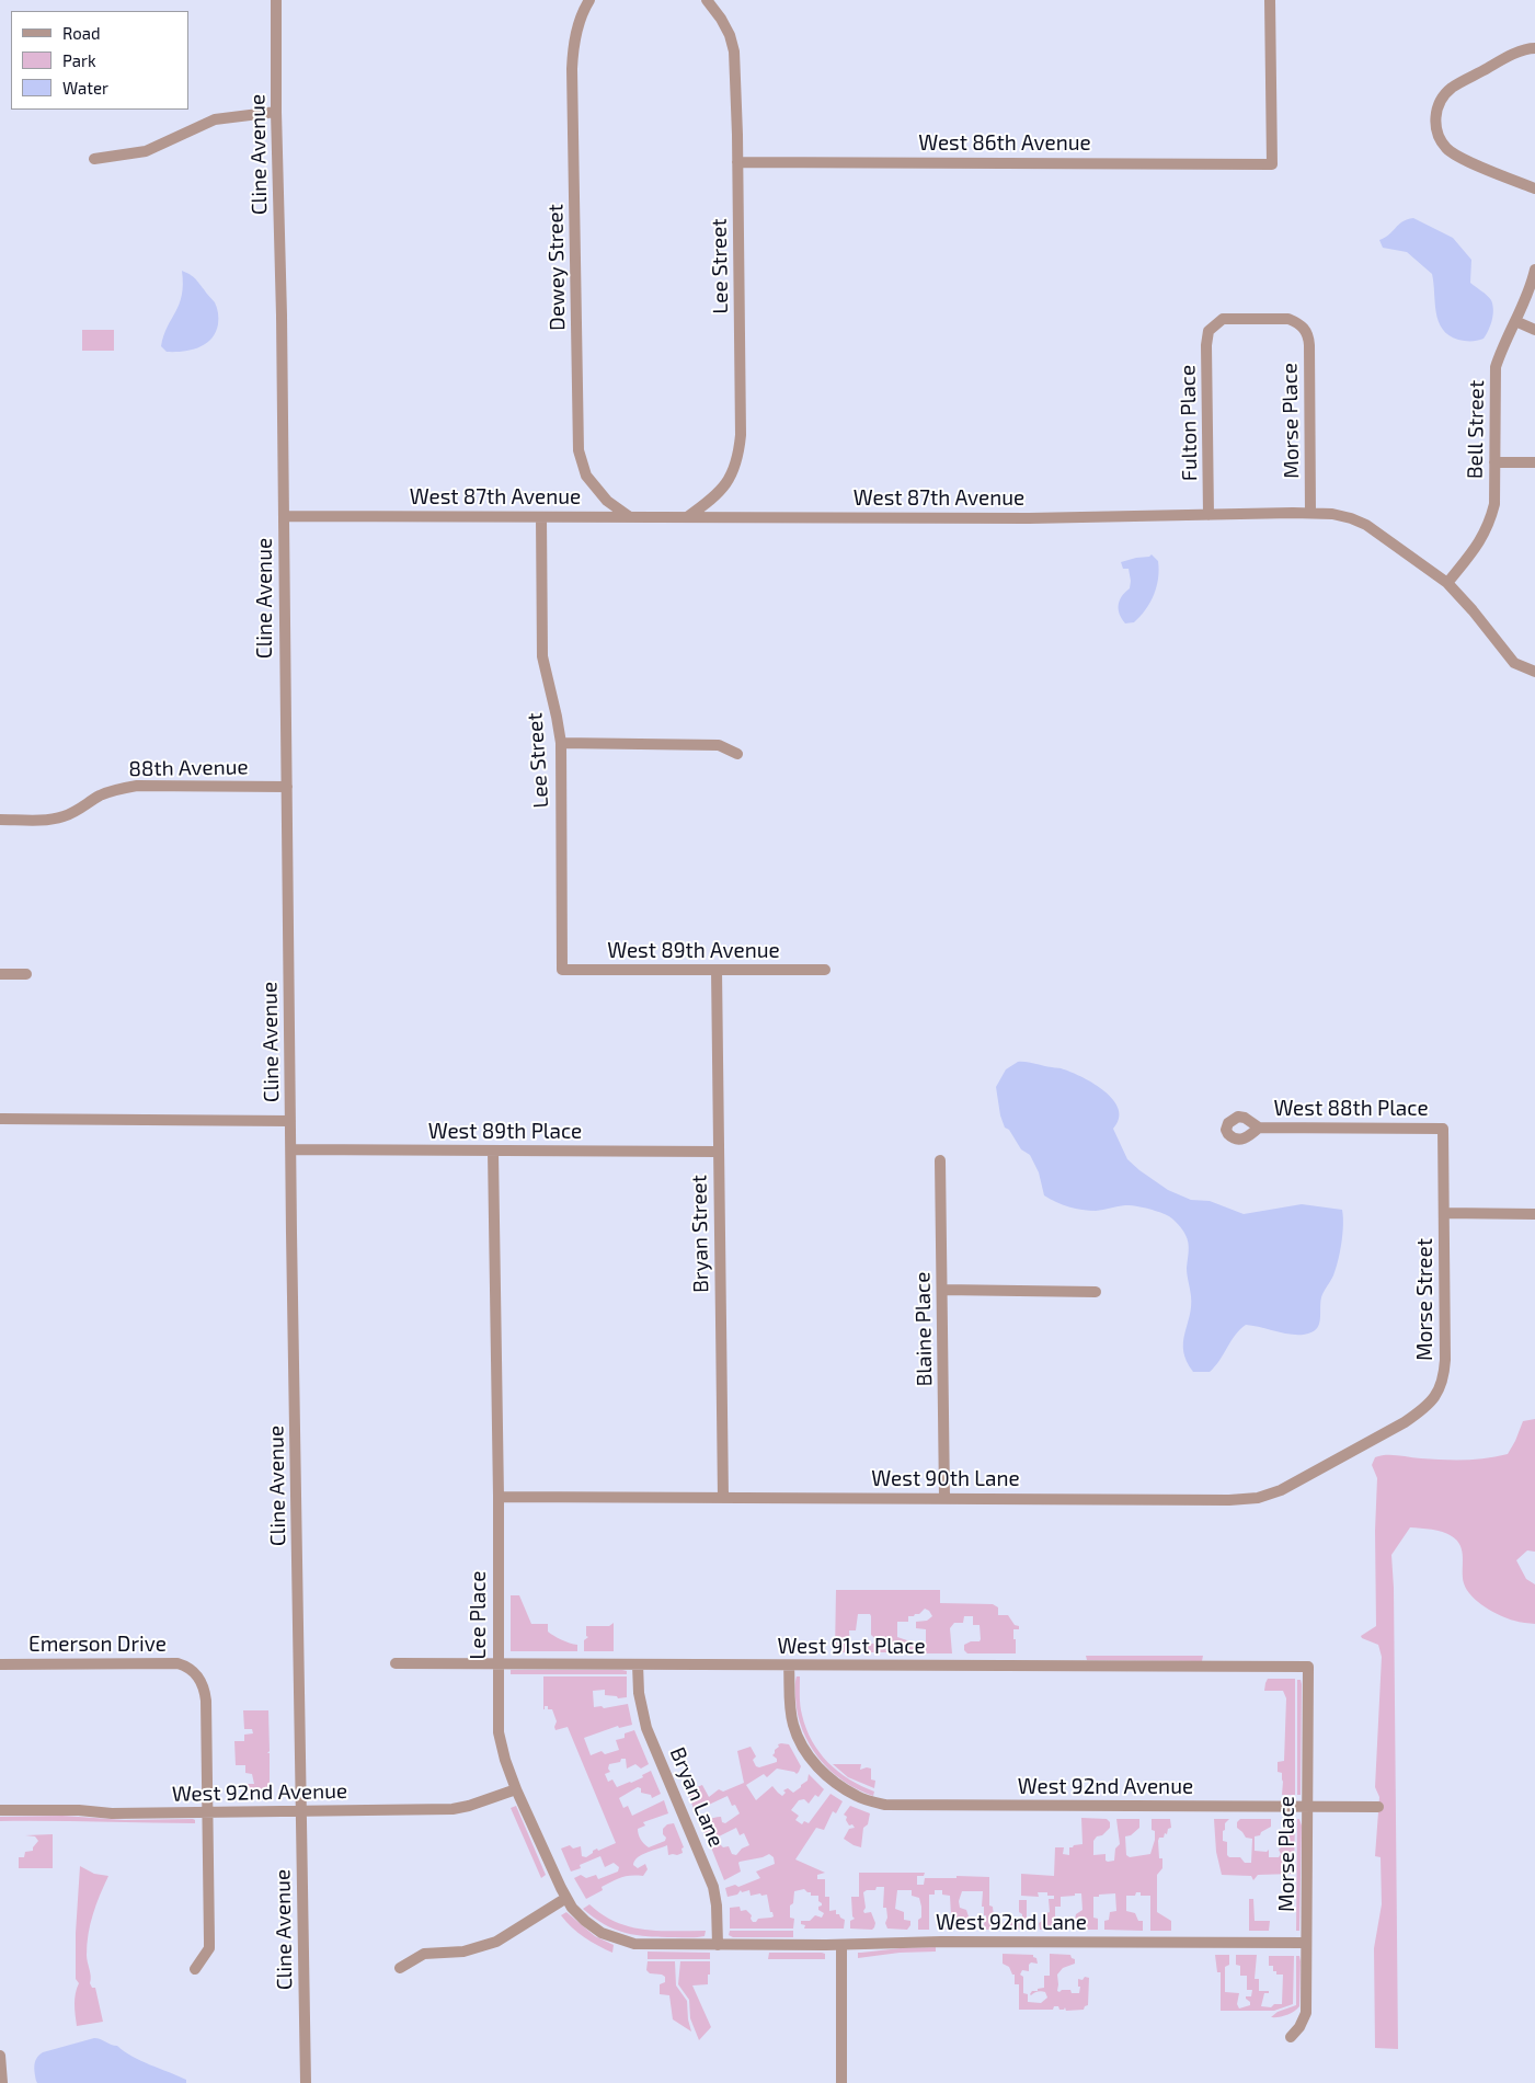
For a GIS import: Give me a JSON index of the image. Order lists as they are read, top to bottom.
{
  "streets": {
    "street": [
      "West 86th Avenue",
      "Cline Avenue",
      "Lee Street",
      "Dewey Street",
      "Morse Place",
      "Fulton Place",
      "Bell Street",
      "West 87th Avenue",
      "88th Avenue",
      "West 89th Avenue",
      "West 88th Place",
      "West 89th Place",
      "Bryan Street",
      "Morse Street",
      "Blaine Place",
      "West 90th Lane",
      "Lee Place",
      "Emerson Drive",
      "West 91st Place",
      "West 92nd Avenue",
      "Bryan Lane",
      "West 92nd Lane"
    ]
  },
  "crossings": [
    ["West 86th Avenue", "Lee Street"],
    ["Cline Avenue", "West 87th Avenue"],
    ["Cline Avenue", "88th Avenue"],
    ["Cline Avenue", "West 89th Place"],
    ["Cline Avenue", "West 92nd Avenue"],
    ["Lee Street", "West 87th Avenue"],
    ["Lee Street", "West 89th Avenue"],
    ["Dewey Street", "West 87th Avenue"],
    ["Morse Place", "Fulton Place"],
    ["Morse Place", "West 87th Avenue"],
    ["Morse Place", "West 91st Place"],
    ["Morse Place", "West 92nd Avenue"],
    ["Morse Place", "West 92nd Lane"],
    ["Fulton Place", "West 87th Avenue"],
    ["Bell Street", "West 87th Avenue"],
    ["West 89th Avenue", "Bryan Street"],
    ["West 88th Place", "Morse Street"],
    ["West 89th Place", "Bryan Street"],
    ["West 89th Place", "Lee Place"],
    ["Bryan Street", "West 90th Lane"],
    ["Morse Street", "West 90th Lane"],
    ["Blaine Place", "West 90th Lane"],
    ["West 90th Lane", "Lee Place"],
    ["Lee Place", "West 91st Place"],
    ["Lee Place", "West 92nd Avenue"],
    ["Lee Place", "Bryan Lane"],
    ["Lee Place", "West 92nd Lane"],
    ["Emerson Drive", "West 92nd Avenue"],
    ["West 91st Place", "West 92nd Avenue"],
    ["West 91st Place", "Bryan Lane"],
    ["Bryan Lane", "West 92nd Lane"]
  ],
  "legend": ["Road", "Park", "Water"]
}
